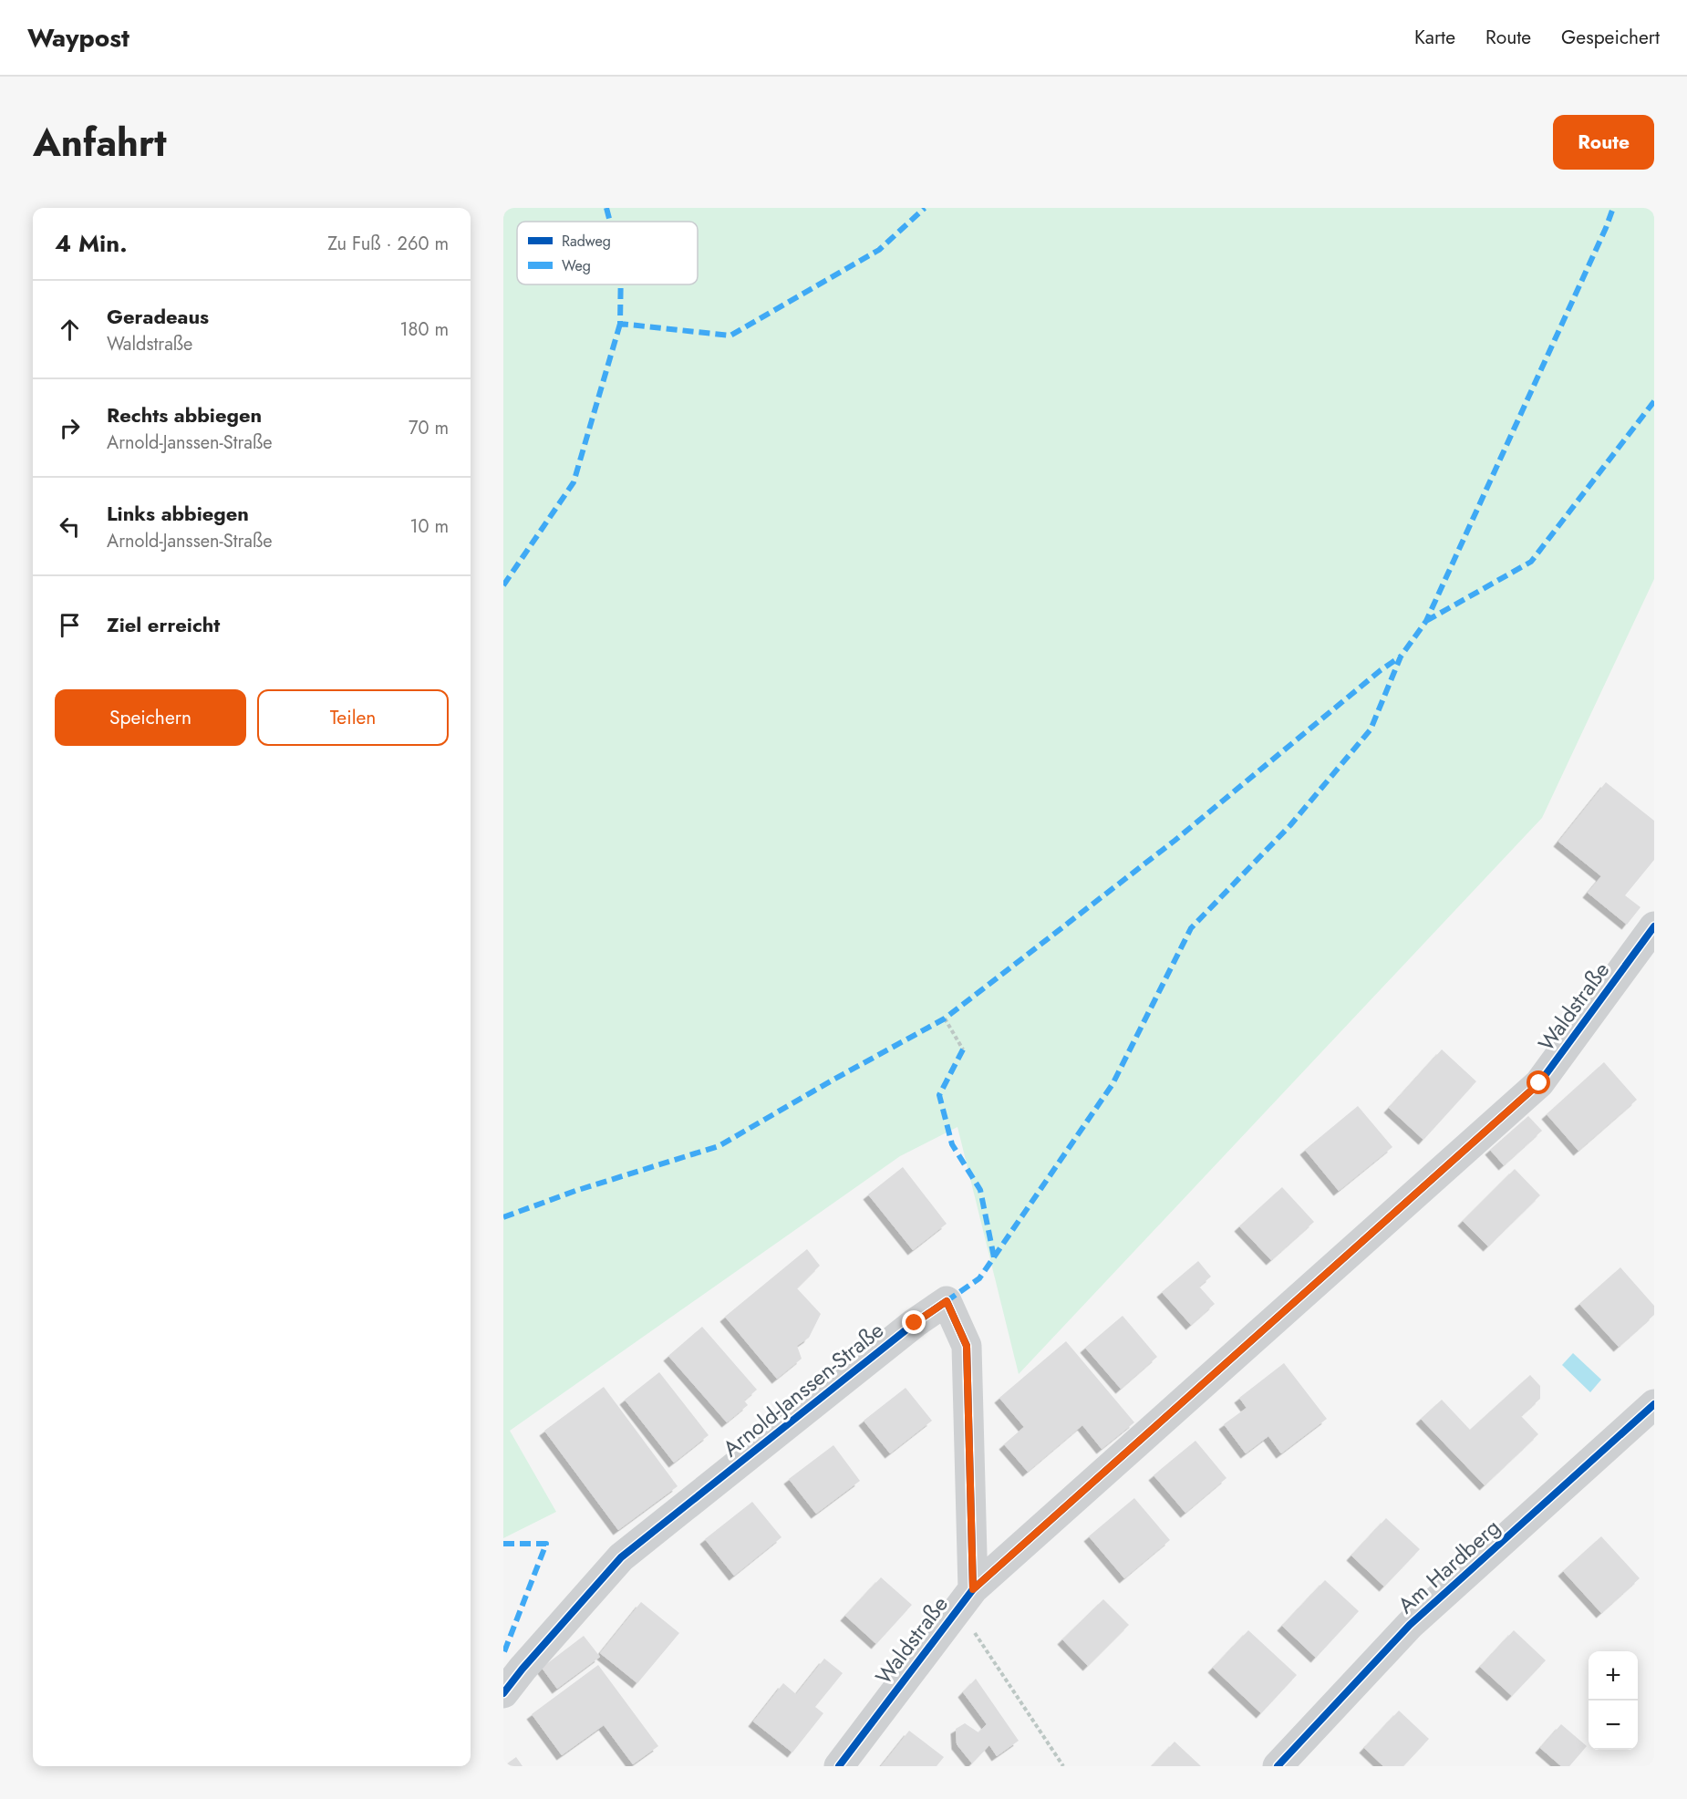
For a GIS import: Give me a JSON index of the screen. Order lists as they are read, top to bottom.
{
  "streets": {
    "street": ["Waldstraße", "Arnold-Janssen-Straße", "Am Hardberg"]
  },
  "crossings": [
    ["Waldstraße", "Arnold-Janssen-Straße"]
  ],
  "legend": ["Radweg", "Weg"],
  "page": {
    "header": "Waypost",
    "nav": ["Karte", "Route", "Gespeichert"],
    "title": "Anfahrt",
    "buttons": [
      "Route",
      ["Speichern", "Teilen"]
    ],
    "heading": ["4 Min.", "Zu Fuß · 260 m"],
    "list": [
      ["Geradeaus", "Waldstraße", "180 m"],
      ["Rechts abbiegen", "Arnold-Janssen-Straße", "70 m"],
      ["Links abbiegen", "Arnold-Janssen-Straße", "10 m"],
      "Ziel erreicht"
    ],
    "map_buttons": ["+", "−"]
  }
}
